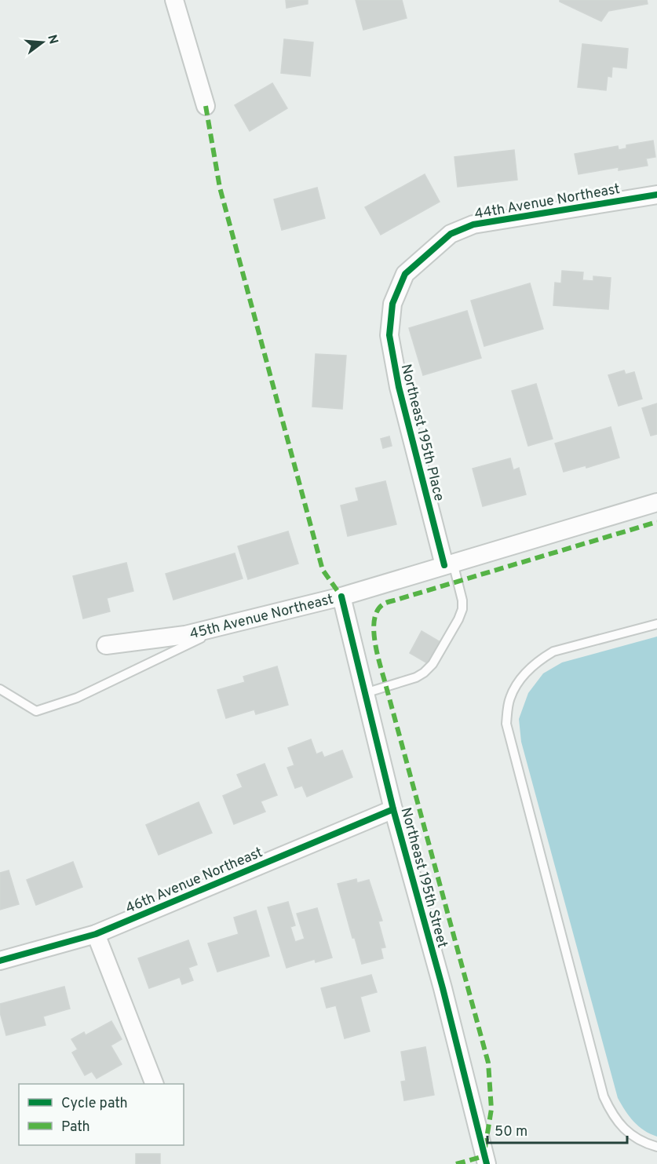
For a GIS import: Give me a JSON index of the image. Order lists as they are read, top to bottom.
{
  "streets": {
    "street": [
      "44th Avenue Northeast",
      "Northeast 195th Place",
      "45th Avenue Northeast",
      "Northeast 195th Street",
      "46th Avenue Northeast"
    ]
  },
  "crossings": [
    ["44th Avenue Northeast", "Northeast 195th Place"],
    ["Northeast 195th Place", "45th Avenue Northeast"],
    ["45th Avenue Northeast", "Northeast 195th Street"],
    ["Northeast 195th Street", "46th Avenue Northeast"]
  ],
  "legend": ["Cycle path", "Path"],
  "scale_bar": "50 m",
  "north": "right"
}
